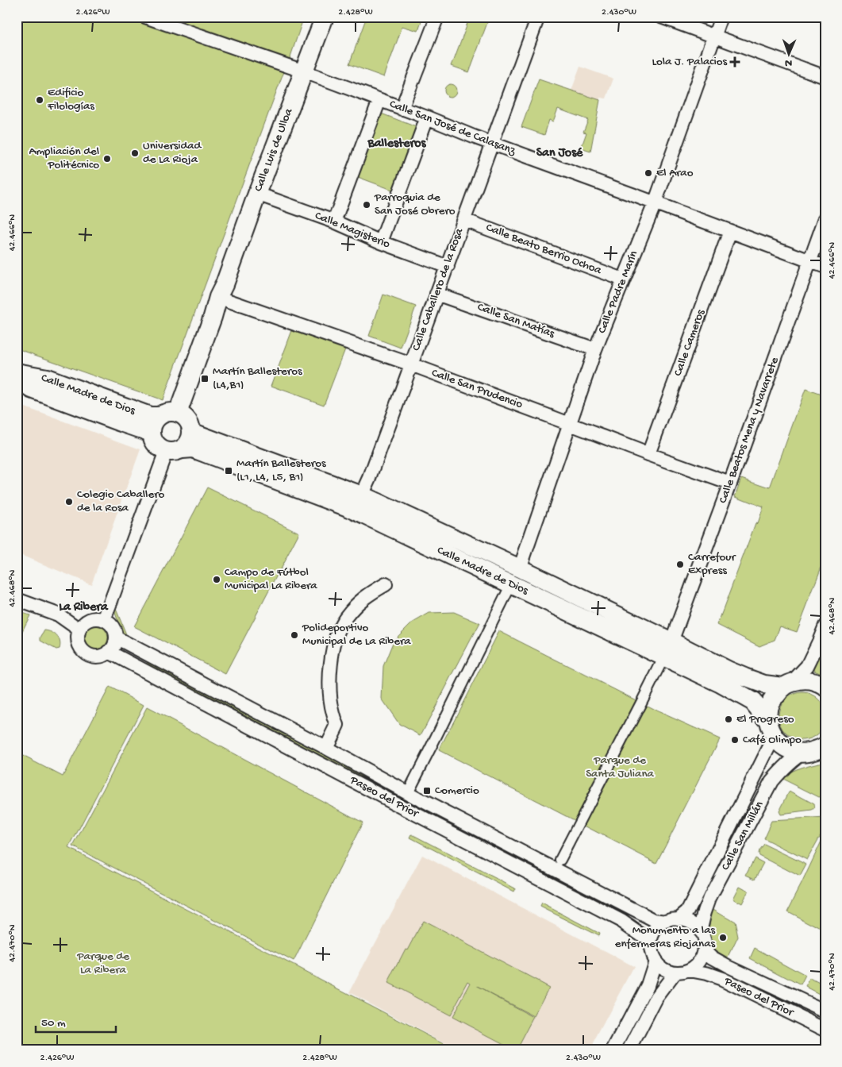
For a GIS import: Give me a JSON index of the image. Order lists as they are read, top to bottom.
{
  "streets": {
    "main road": ["Calle Luis de Ulloa", "Calle Madre de Dios"],
    "street": [
      "Calle San José de Calasanz",
      "Calle Magisterio",
      "Calle Beato Berrio Ochoa",
      "Calle Caballero de la Rosa",
      "Calle Padre Marín",
      "Calle San Matías",
      "Calle Cameros",
      "Calle San Prudencio",
      "Calle Beatos Mena y Navarrete",
      "Paseo del Prior",
      "Calle San Millán"
    ]
  },
  "crossings": [
    ["Calle San José de Calasanz", "Calle Luis de Ulloa"],
    ["Calle San José de Calasanz", "Calle Caballero de la Rosa"],
    ["Calle San José de Calasanz", "Calle Padre Marín"],
    ["Calle San José de Calasanz", "Calle Cameros"],
    ["Calle San José de Calasanz", "Calle Beatos Mena y Navarrete"],
    ["Calle Luis de Ulloa", "Calle Magisterio"],
    ["Calle Luis de Ulloa", "Calle San Prudencio"],
    ["Calle Luis de Ulloa", "Calle Madre de Dios"],
    ["Calle Magisterio", "Calle Caballero de la Rosa"],
    ["Calle Beato Berrio Ochoa", "Calle Caballero de la Rosa"],
    ["Calle Beato Berrio Ochoa", "Calle Padre Marín"],
    ["Calle Caballero de la Rosa", "Calle San Matías"],
    ["Calle Caballero de la Rosa", "Calle San Prudencio"],
    ["Calle Caballero de la Rosa", "Calle Madre de Dios"],
    ["Calle Padre Marín", "Calle San Matías"],
    ["Calle Padre Marín", "Calle San Prudencio"],
    ["Calle Padre Marín", "Calle Madre de Dios"],
    ["Calle Cameros", "Calle San Prudencio"],
    ["Calle San Prudencio", "Calle Beatos Mena y Navarrete"],
    ["Calle Madre de Dios", "Calle Beatos Mena y Navarrete"],
    ["Calle Madre de Dios", "Calle San Millán"],
    ["Paseo del Prior", "Calle San Millán"]
  ],
  "districts": ["Ballesteros", "San José", "La Ribera"],
  "parks": ["Parque de Santa Juliana", "Parque de La Ribera"],
  "places": {
    "health": ["Lola J. Palacios"],
    "other": [
      "Edificio Filologías",
      "Universidad de La Rioja",
      "Ampliación del Politécnico",
      "El Arao",
      "Parroquia de San José Obrero",
      "Colegio Caballero de la Rosa",
      "Carrefour Express",
      "Campo de Fútbol Municipal La Ribera",
      "Polideportivo Municipal de La Ribera",
      "El Progreso",
      "Café Olimpo",
      "Monumento a las enfermeras Riojanas"
    ],
    "transit": ["Martín Ballesteros (L4,B1)", "Martín Ballesteros (L1, L4, L5, B1)", "Comercio"]
  },
  "scale_bar": "50 m",
  "north": "bottom",
  "coordinates": [
    "2.426°W",
    "2.428°W",
    "2.430°W",
    "42.466°N",
    "42.468°N",
    "42.470°N"
  ]
}
